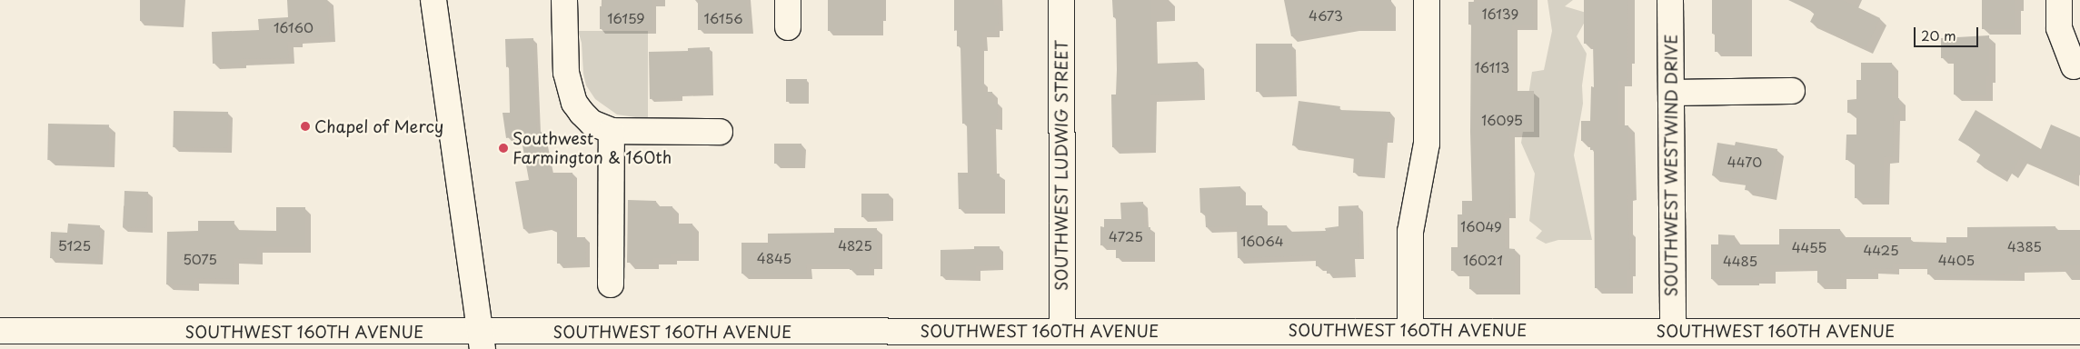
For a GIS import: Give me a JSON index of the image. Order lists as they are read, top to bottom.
{
  "streets": {
    "street": ["SOUTHWEST LUDWIG STREET", "SOUTHWEST WESTWIND DRIVE", "SOUTHWEST 160TH AVENUE"]
  },
  "crossings": [
    ["SOUTHWEST LUDWIG STREET", "SOUTHWEST 160TH AVENUE"],
    ["SOUTHWEST WESTWIND DRIVE", "SOUTHWEST 160TH AVENUE"]
  ],
  "places": ["Chapel of Mercy", "Southwest Farmington & 160th"],
  "house_numbers": [
    "16139",
    "4673",
    "16159",
    "16156",
    "16160",
    "16113",
    "16095",
    "4470",
    "16049",
    "4725",
    "16064",
    "5125",
    "4825",
    "4385",
    "4455",
    "4425",
    "4845",
    "5075",
    "16021",
    "4405",
    "4485"
  ],
  "scale_bar": "20 m"
}
